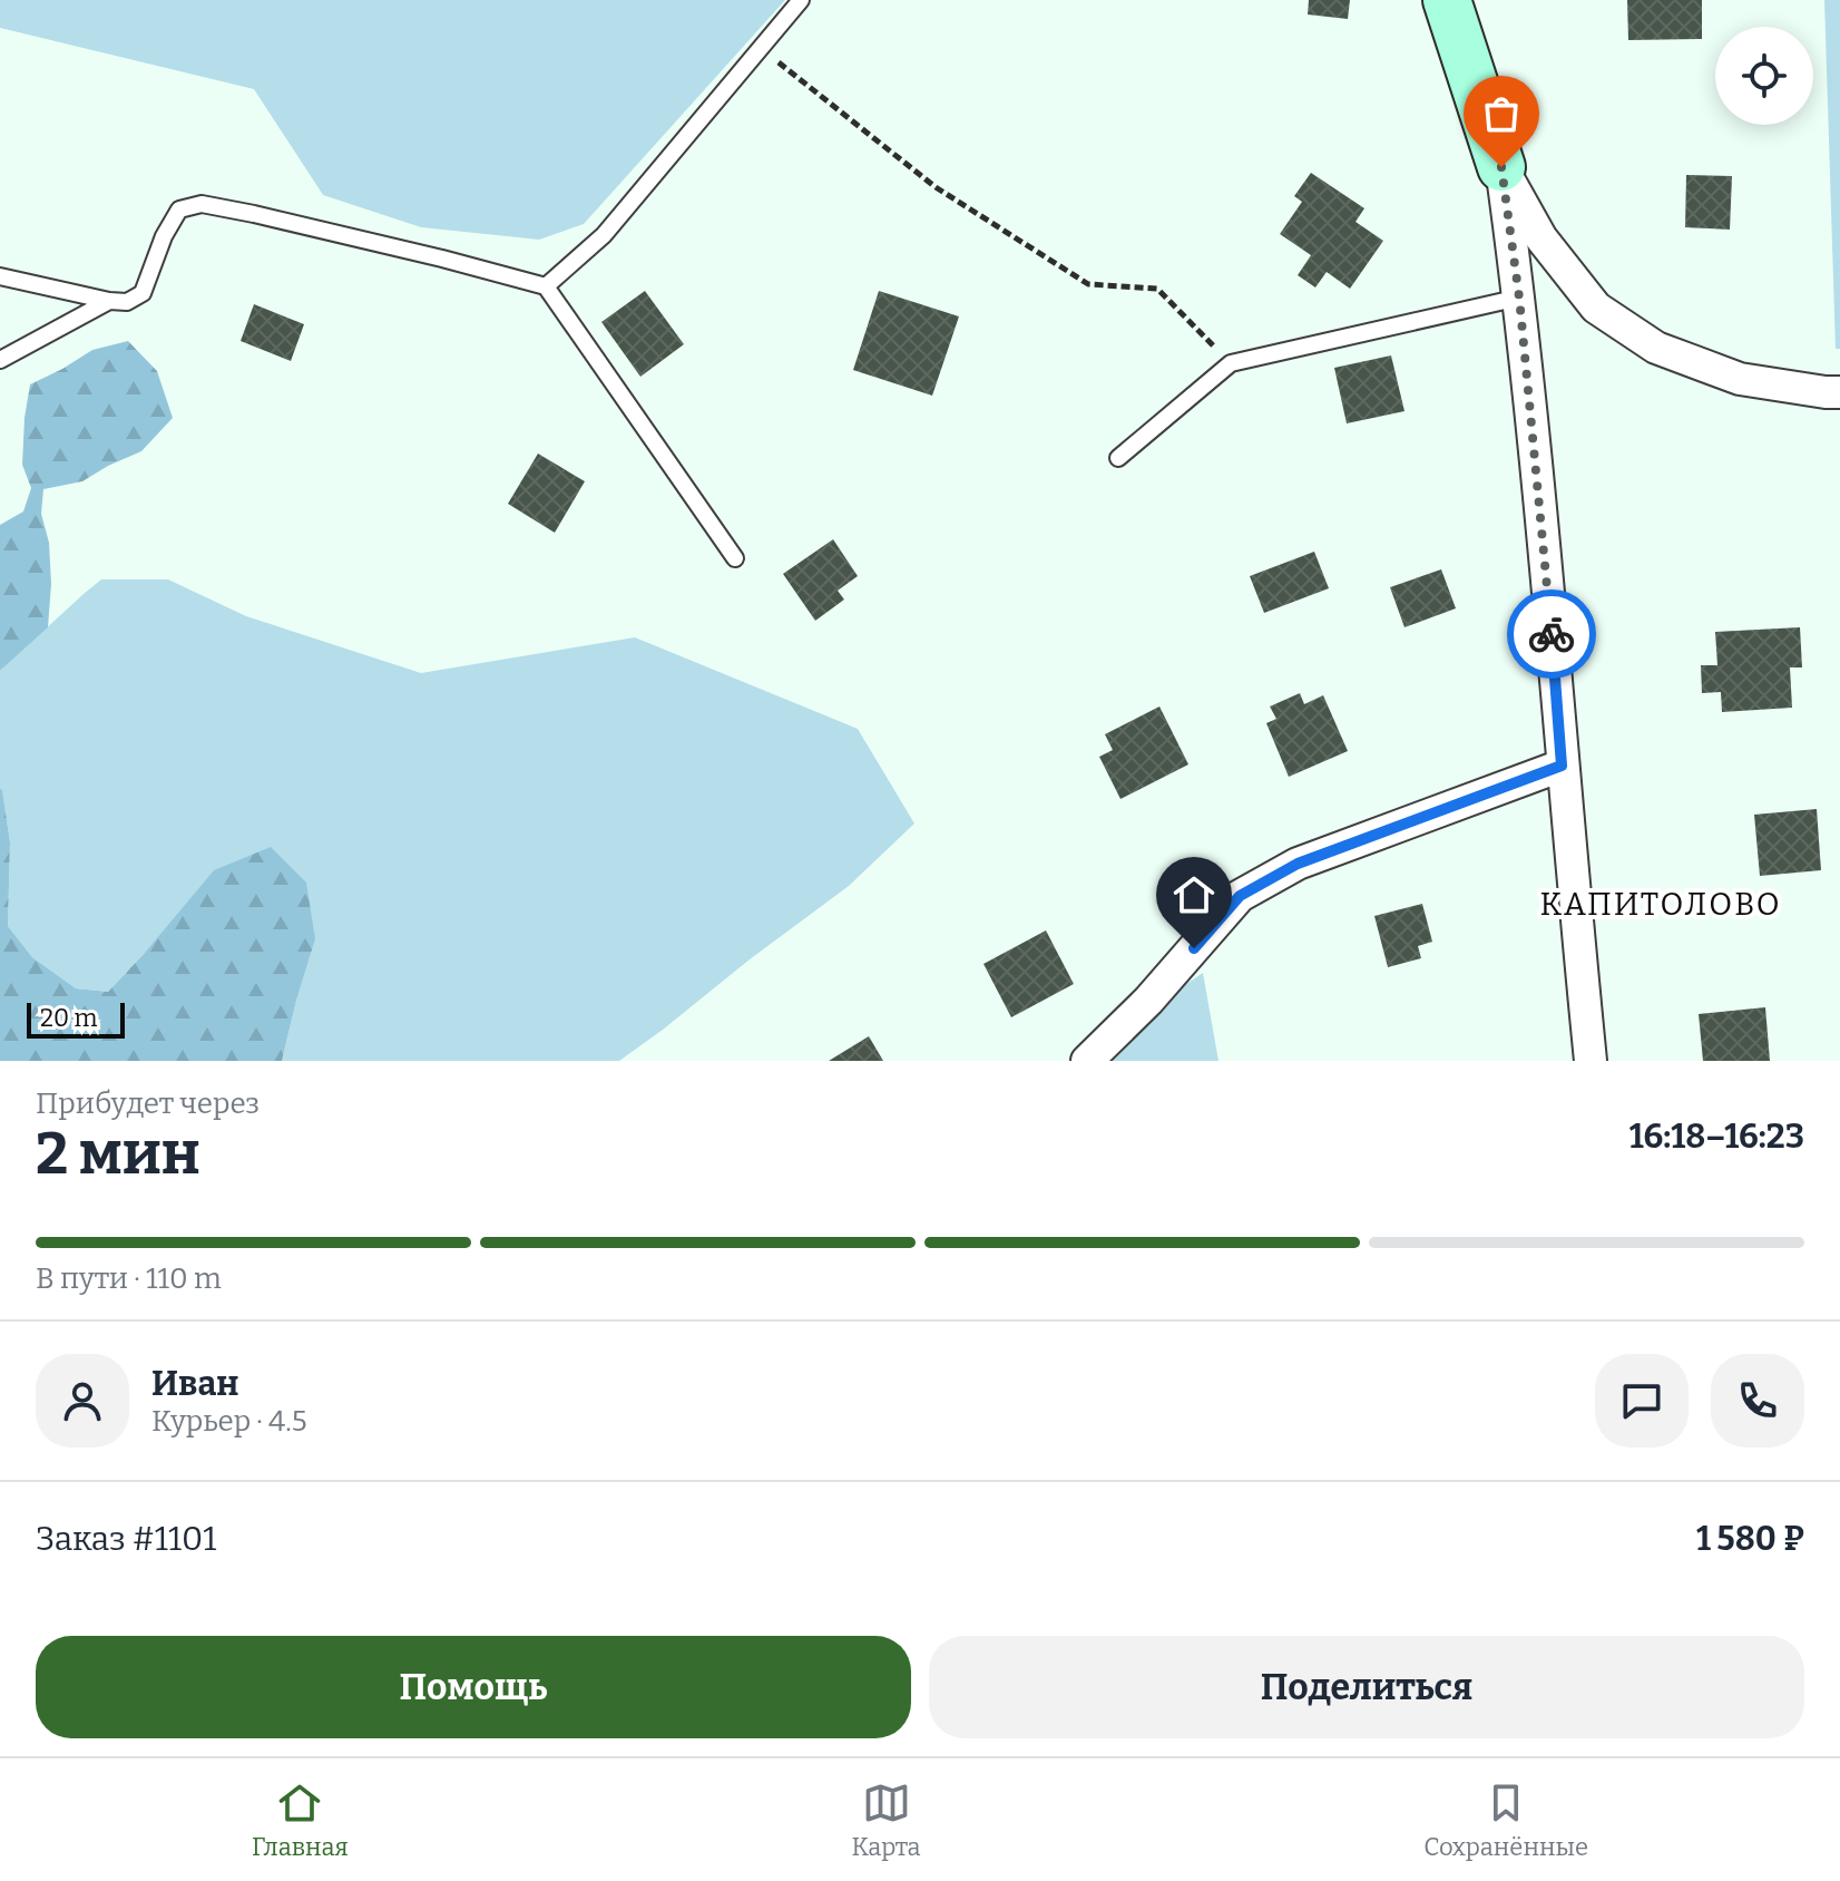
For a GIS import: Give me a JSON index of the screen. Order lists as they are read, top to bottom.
{
  "districts": ["КАПИТОЛОВО"],
  "scale_bar": "20 m",
  "page": {
    "scale": "20 m",
    "heading": ["2 мин", "Прибудет через", "16:18–16:23"],
    "panel": [
      "Иван",
      "Курьер · 4.5",
      "Заказ #1101",
      "1 580 ₽"
    ],
    "bar": "В пути · 110 m",
    "buttons": ["Помощь", "Поделиться"],
    "tabs": ["Главная", "Карта", "Сохранённые"]
  }
}
